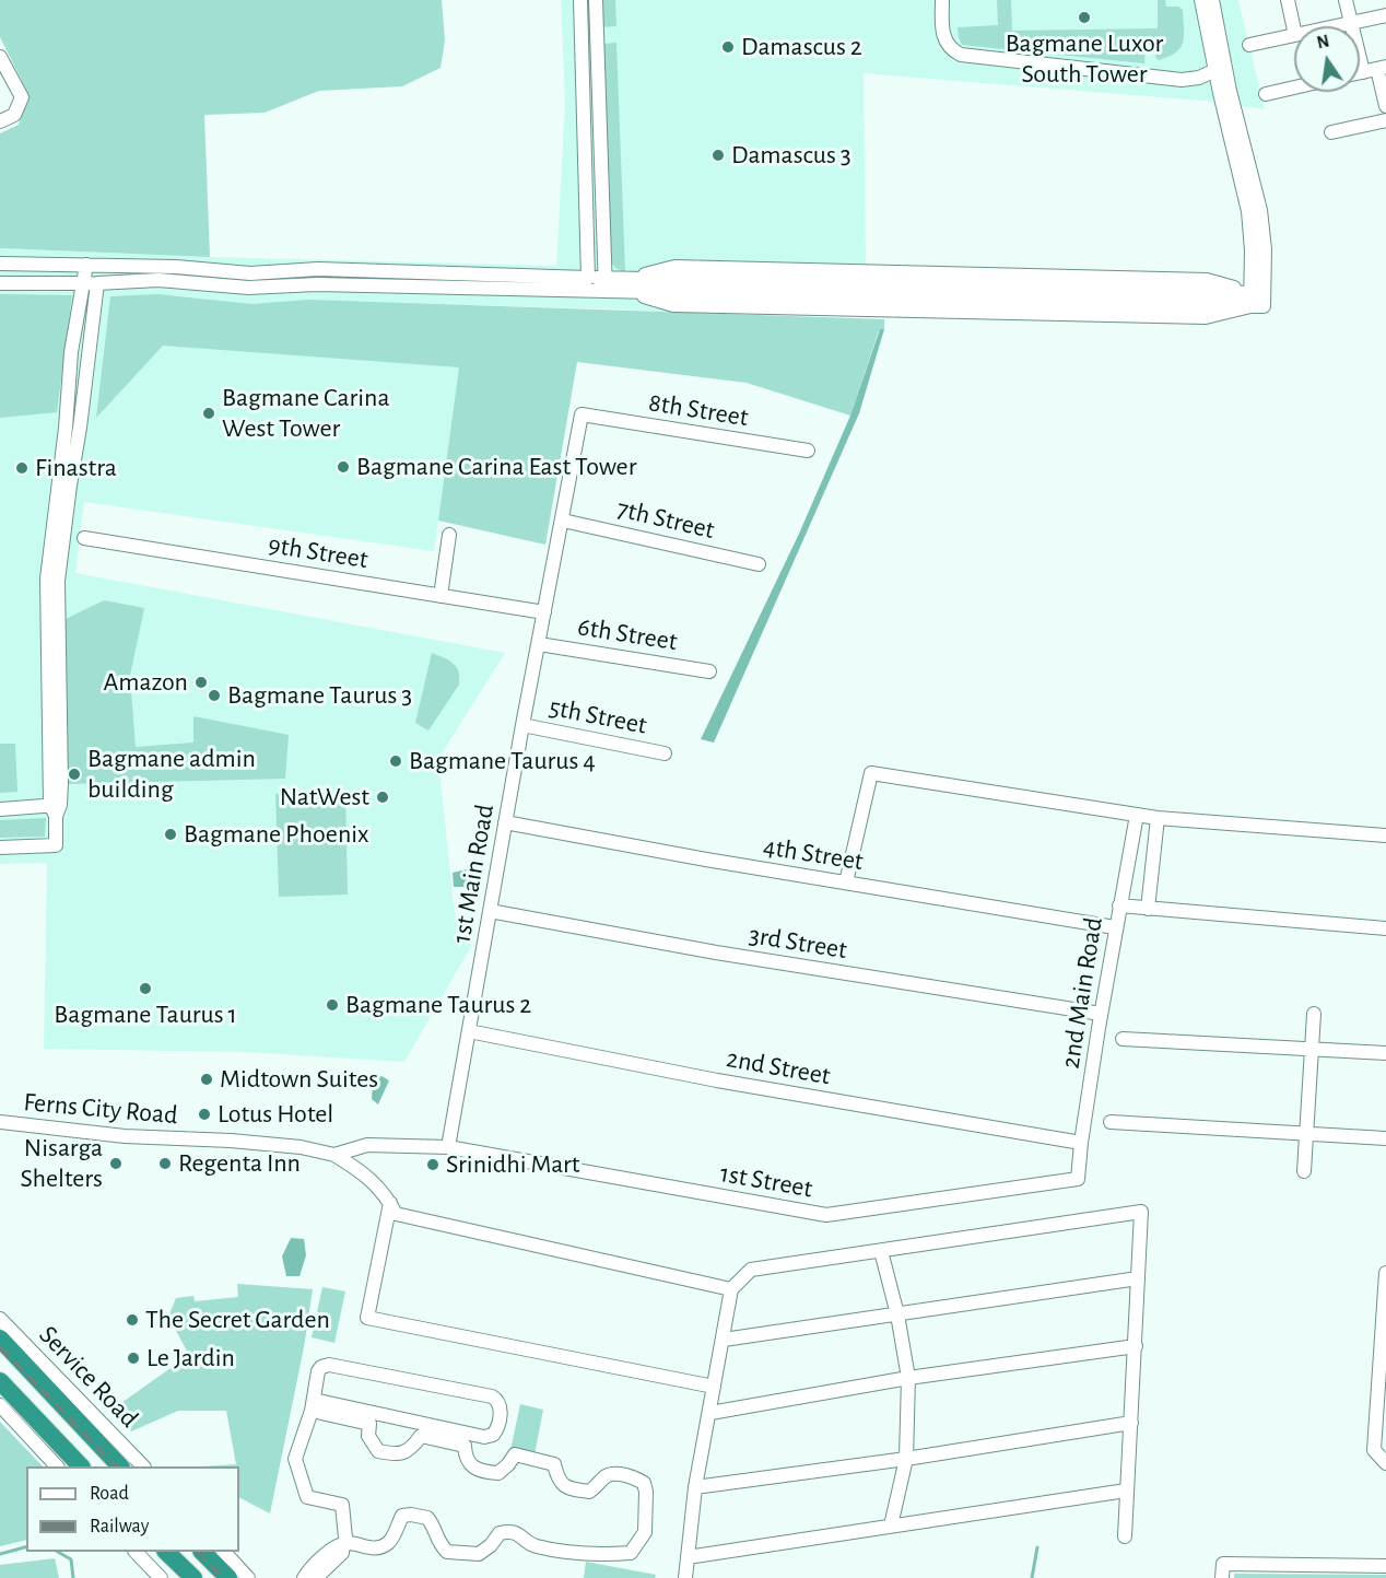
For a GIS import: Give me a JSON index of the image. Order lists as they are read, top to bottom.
{
  "streets": {
    "street": [
      "8th Street",
      "7th Street",
      "9th Street",
      "6th Street",
      "5th Street",
      "4th Street",
      "1st Main Road",
      "3rd Street",
      "2nd Main Road",
      "2nd Street",
      "Ferns City Road",
      "1st Street",
      "Service Road"
    ]
  },
  "crossings": [
    ["8th Street", "1st Main Road"],
    ["7th Street", "1st Main Road"],
    ["9th Street", "1st Main Road"],
    ["6th Street", "1st Main Road"],
    ["5th Street", "1st Main Road"],
    ["4th Street", "1st Main Road"],
    ["4th Street", "2nd Main Road"],
    ["1st Main Road", "3rd Street"],
    ["1st Main Road", "2nd Street"],
    ["1st Main Road", "1st Street"],
    ["3rd Street", "2nd Main Road"],
    ["2nd Main Road", "2nd Street"],
    ["2nd Main Road", "1st Street"],
    ["Ferns City Road", "1st Street"]
  ],
  "places": [
    "Bagmane Luxor South Tower",
    "Damascus 2",
    "Damascus 3",
    "Bagmane Carina West Tower",
    "Bagmane Carina East Tower",
    "Finastra",
    "Amazon",
    "Bagmane Taurus 3",
    "Bagmane Taurus 4",
    "Bagmane admin building",
    "NatWest",
    "Bagmane Phoenix",
    "Bagmane Taurus 1",
    "Bagmane Taurus 2",
    "Midtown Suites",
    "Lotus Hotel",
    "Nisarga Shelters",
    "Regenta Inn",
    "Srinidhi Mart",
    "The Secret Garden",
    "Le Jardin"
  ],
  "legend": ["Road", "Railway"],
  "north": "top"
}
